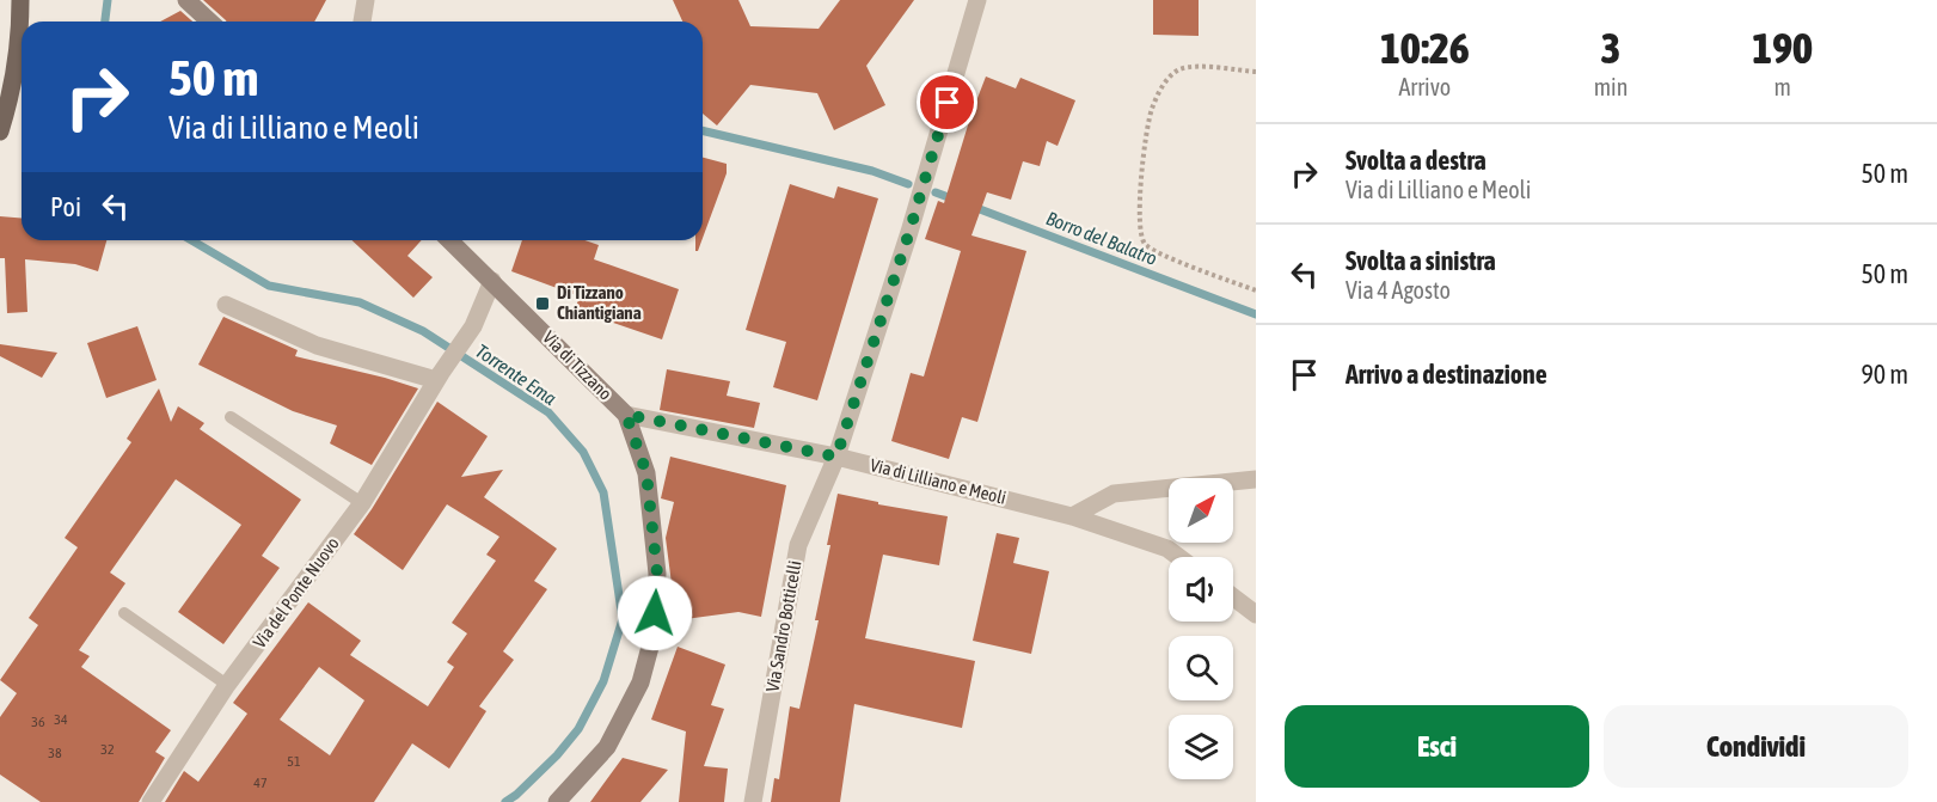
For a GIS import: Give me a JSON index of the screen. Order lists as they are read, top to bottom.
{
  "streets": {
    "street": [
      "Via di Tizzano",
      "Via di Lilliano e Meoli",
      "Via del Ponte Nuovo",
      "Via Sandro Botticelli"
    ]
  },
  "crossings": [
    ["Via di Tizzano", "Via di Lilliano e Meoli"],
    ["Via di Tizzano", "Via del Ponte Nuovo"],
    ["Via di Lilliano e Meoli", "Via Sandro Botticelli"]
  ],
  "water": ["Borro del Balatro", "Torrente Ema"],
  "places": {
    "transit": ["Di Tizzano Chiantigiana"]
  },
  "house_numbers": [
    "34",
    "36",
    "32",
    "38",
    "51",
    "47"
  ],
  "north": "top right",
  "page": {
    "eta": [
      "10:26",
      "Arrivo",
      "3",
      "min",
      "190",
      "m"
    ],
    "turn": ["50 m", "Via di Lilliano e Meoli"],
    "list": [
      {
        "name": "Svolta a destra",
        "note": "Via di Lilliano e Meoli",
        "value": "50 m"
      },
      {
        "name": "Svolta a sinistra",
        "note": "Via 4 Agosto",
        "value": "50 m"
      },
      {
        "name": "Arrivo a destinazione",
        "value": "90 m"
      }
    ],
    "then": "Poi",
    "buttons": ["Esci", "Condividi"]
  }
}
